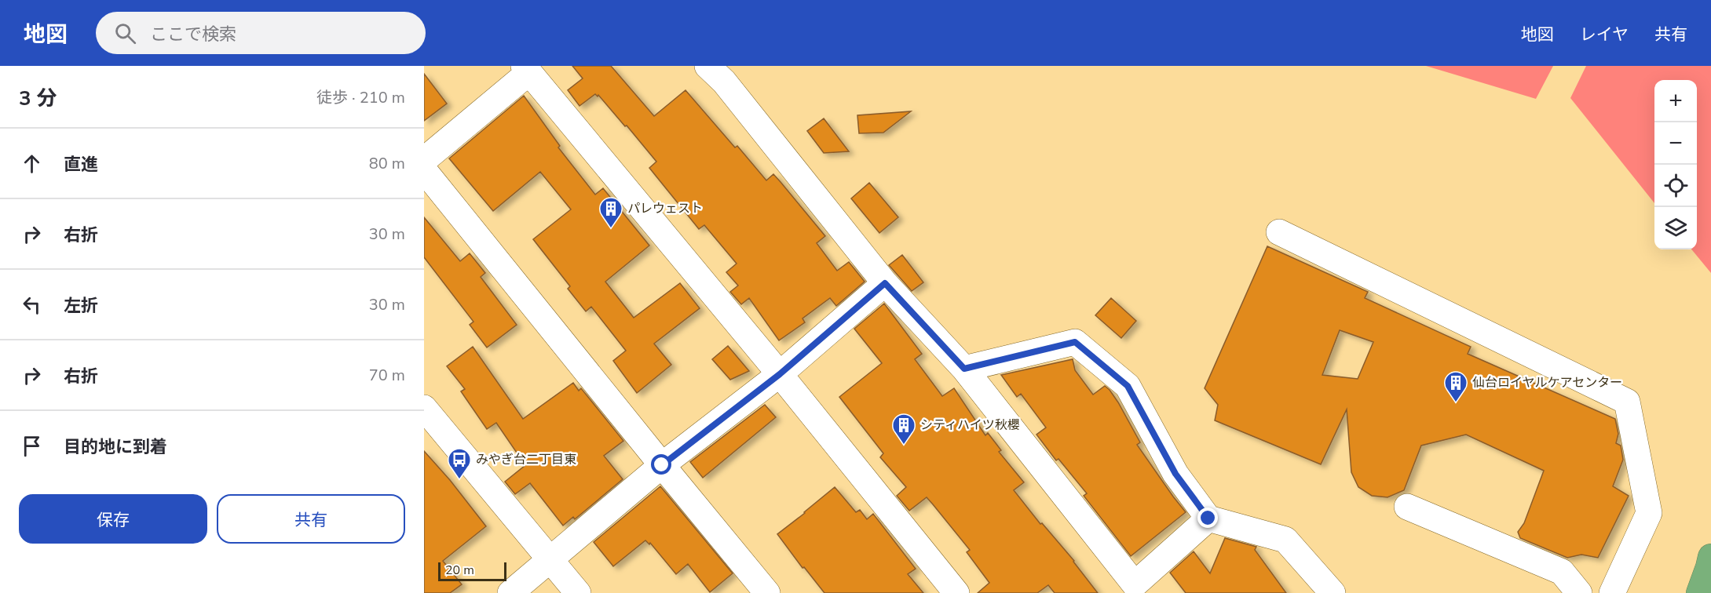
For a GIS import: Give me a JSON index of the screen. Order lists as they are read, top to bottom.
{
  "places": {
    "building": ["パレウェスト", "仙台ロイヤルケアセンター", "シティハイツ秋櫻"],
    "bus stop": ["みやぎ台二丁目東"]
  },
  "scale_bar": "20 m",
  "page": {
    "header": "地図",
    "search": "ここで検索",
    "nav": ["地図", "レイヤ", "共有"],
    "heading": ["3 分", "徒歩 · 210 m"],
    "map_buttons": ["+", "−"],
    "list": [
      ["直進", "80 m"],
      ["右折", "30 m"],
      ["左折", "30 m"],
      ["右折", "70 m"],
      "目的地に到着"
    ],
    "buttons": ["保存", "共有"],
    "scale": "20 m"
  }
}
